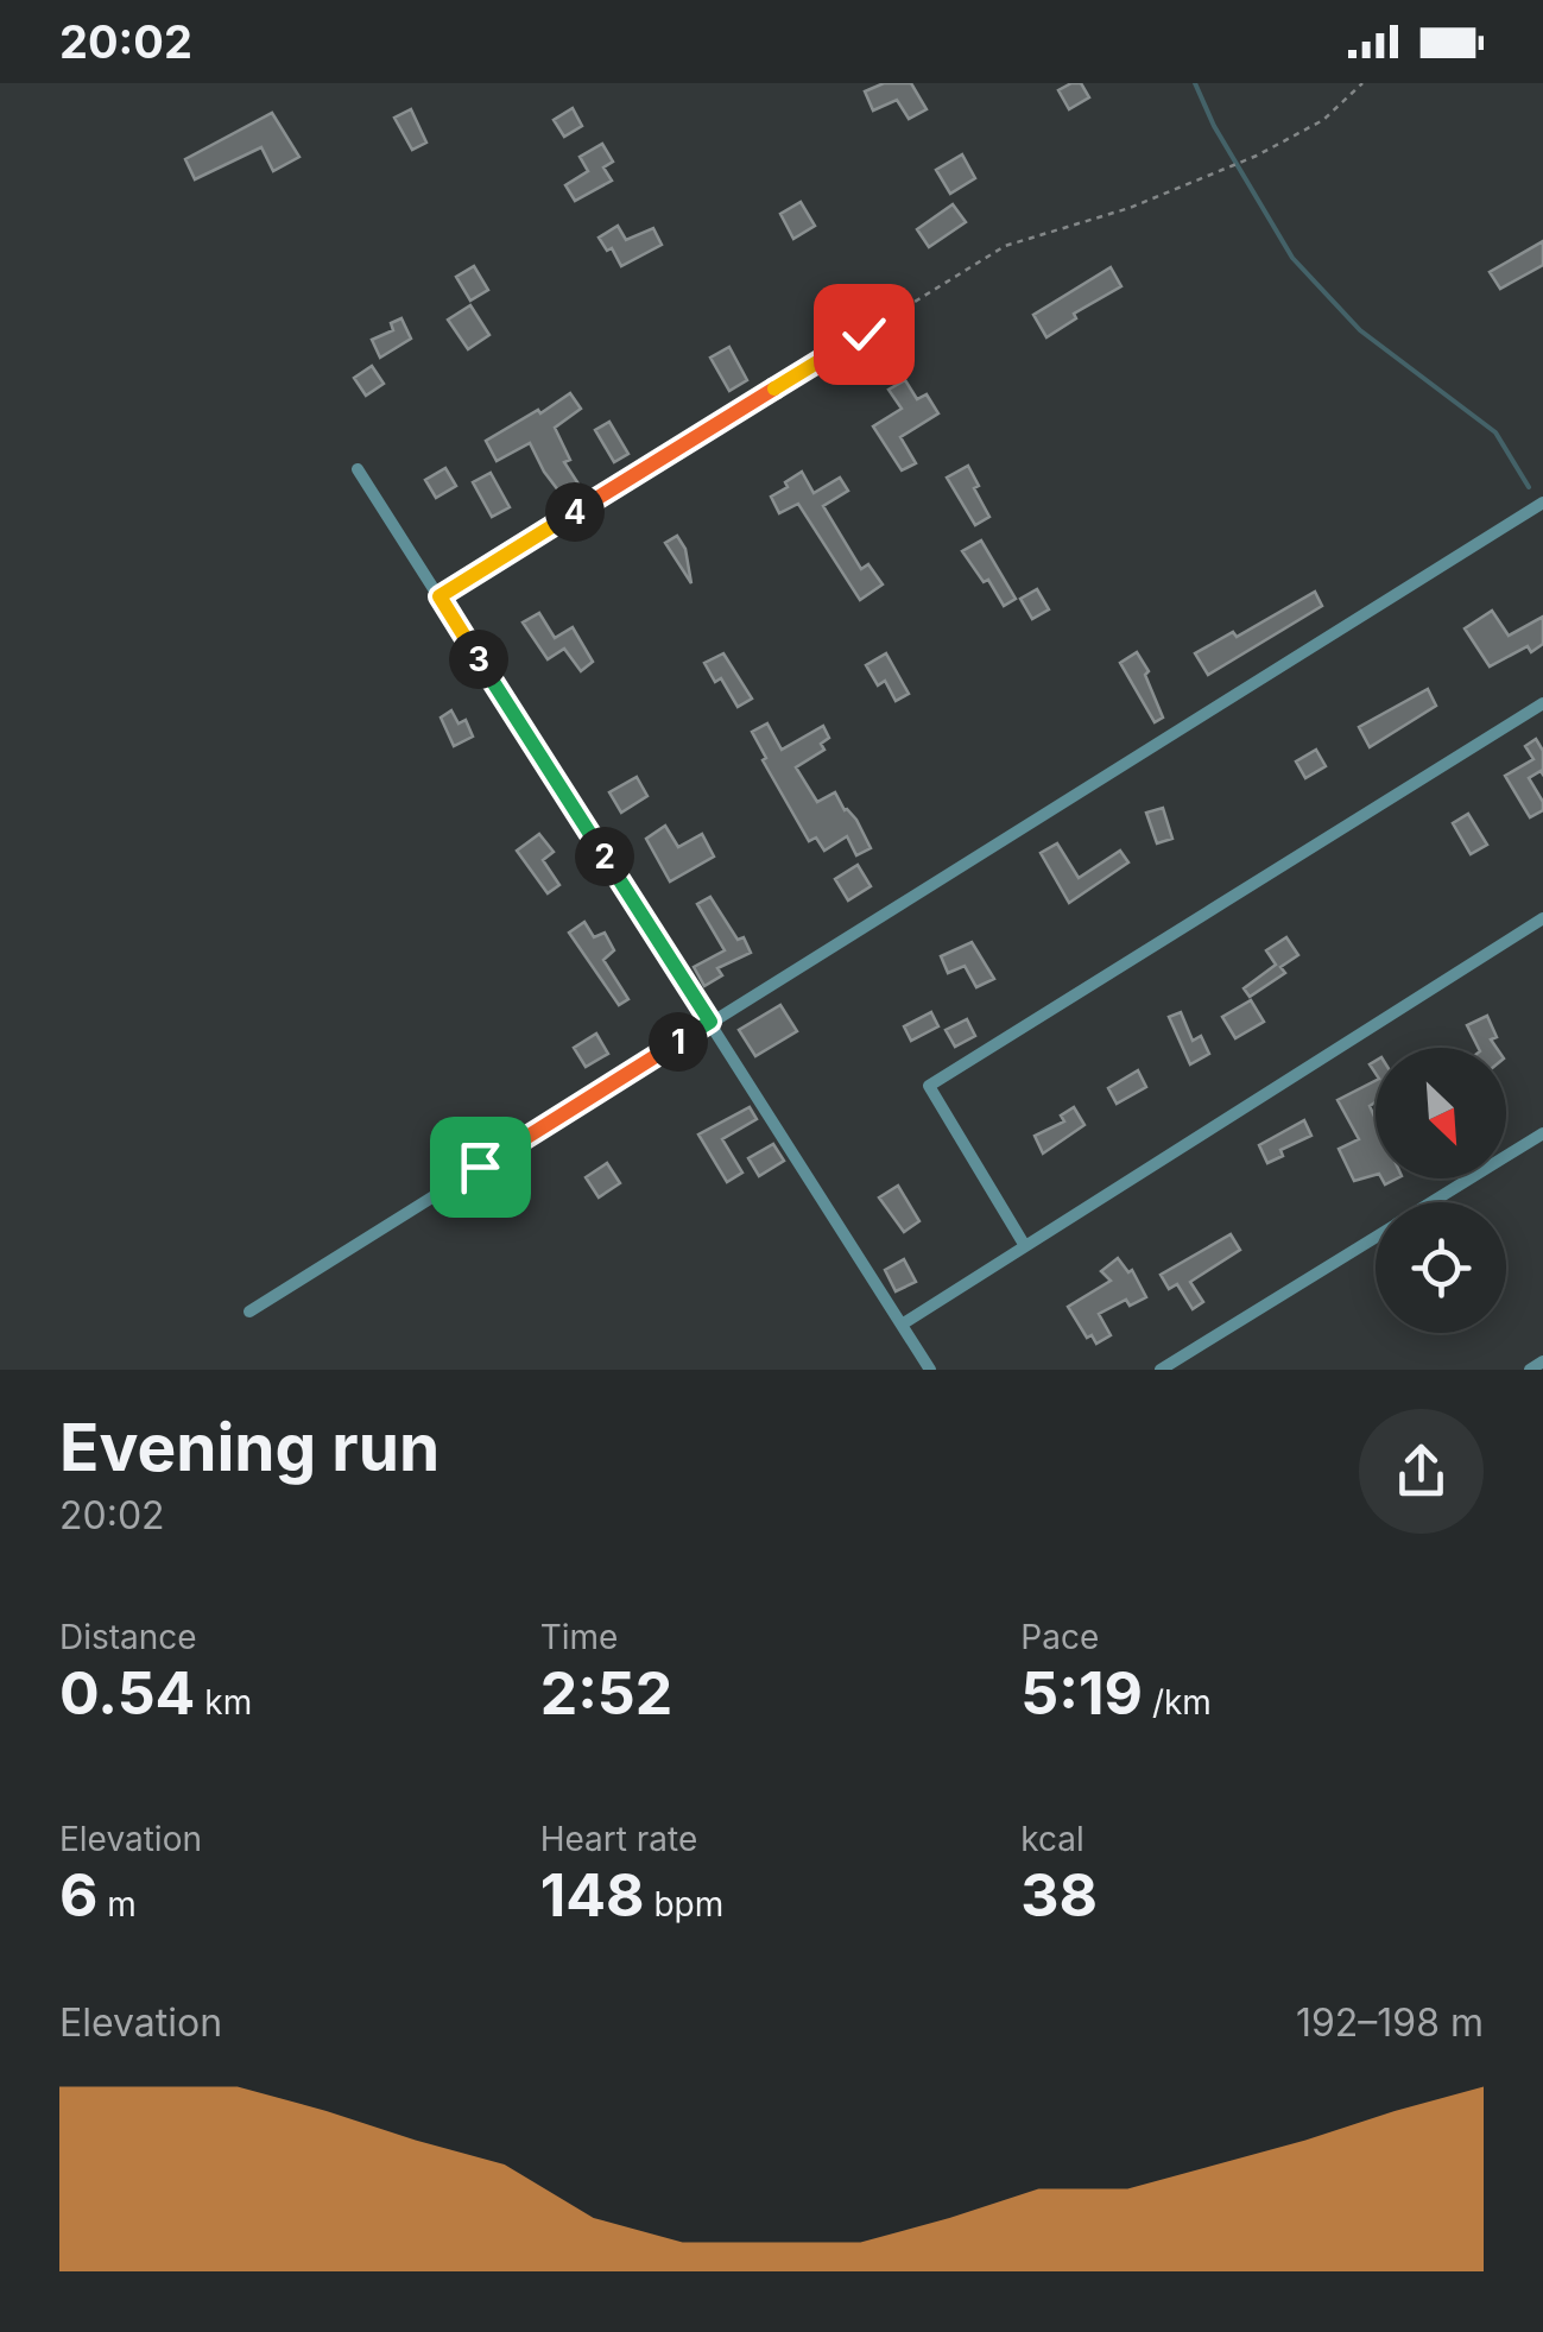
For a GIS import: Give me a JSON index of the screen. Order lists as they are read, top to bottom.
{
  "north": "bottom right",
  "page": {
    "status": "20:02",
    "pins": [
      "4",
      "3",
      "2",
      "1"
    ],
    "heading": ["Evening run", "20:02"],
    "stats": [
      ["Distance", "0.54 km"],
      ["Time", "2:52"],
      ["Pace", "5:19 /km"],
      ["Elevation", "6 m"],
      ["Heart rate", "148 bpm"],
      ["kcal", "38"]
    ],
    "chart": ["Elevation", "192–198 m"]
  }
}
